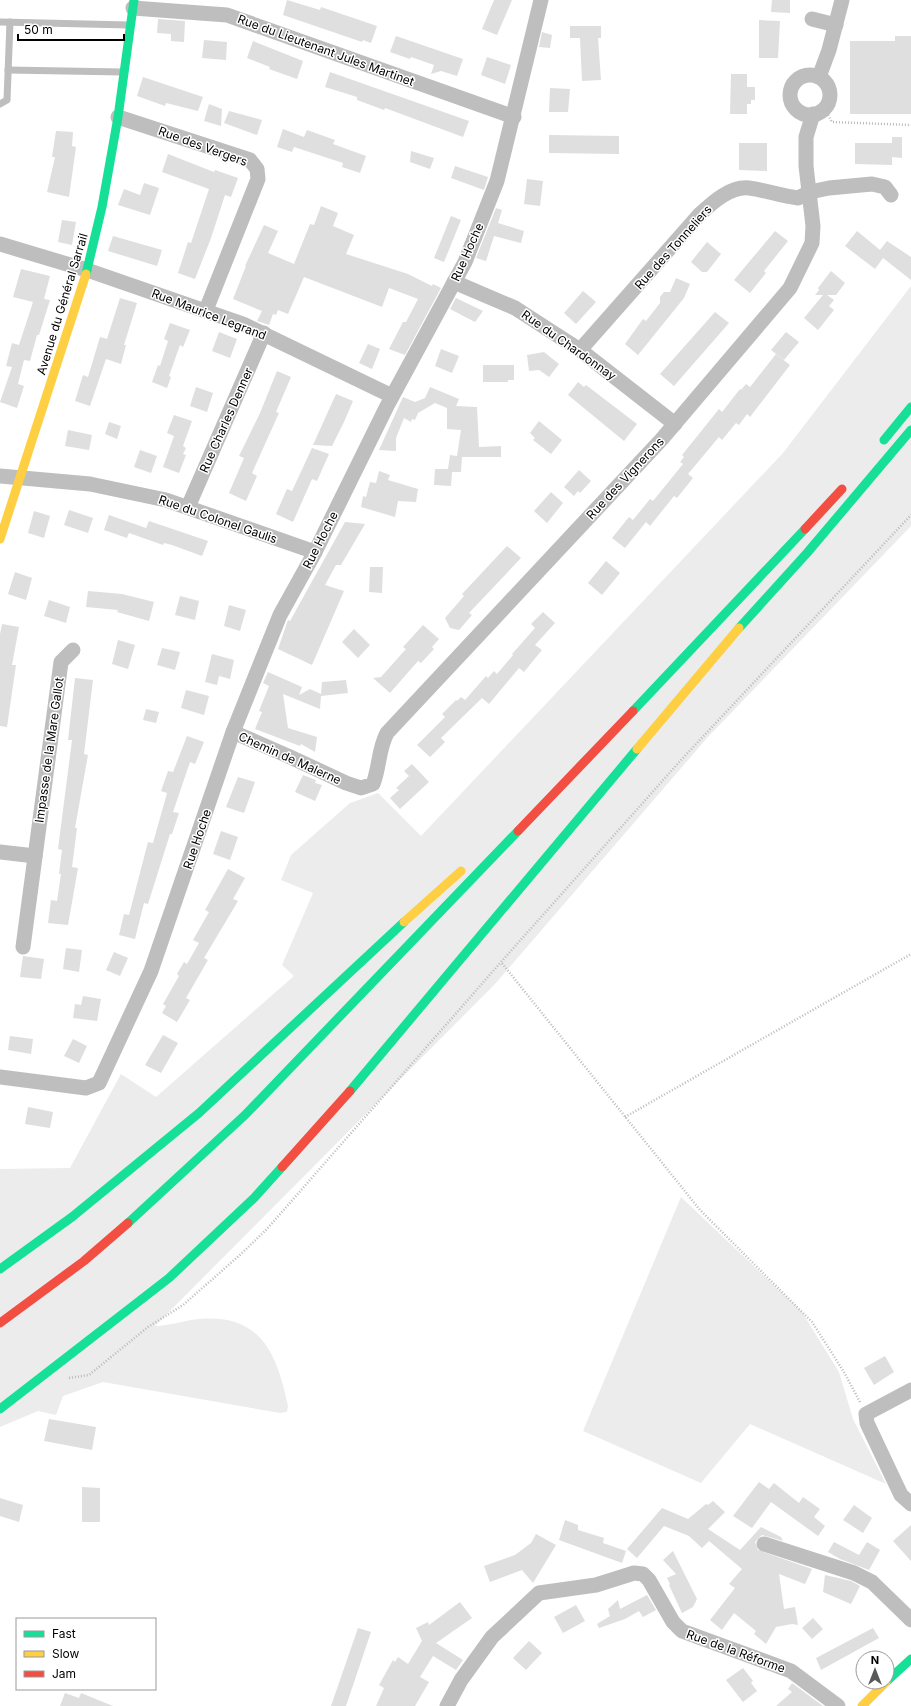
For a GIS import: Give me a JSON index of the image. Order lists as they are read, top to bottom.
{
  "streets": {
    "main road": ["Avenue du Général Sarrail"],
    "street": [
      "Rue du Lieutenant Jules Martinet",
      "Rue des Vergers",
      "Rue des Tonneliers",
      "Rue Hoche",
      "Rue Maurice Legrand",
      "Rue du Chardonnay",
      "Rue Charles Denner",
      "Rue des Vignerons",
      "Rue du Colonel Gaulis",
      "Impasse de la Mare Gallot",
      "Chemin de Malerne",
      "Rue de la Réforme"
    ]
  },
  "crossings": [
    ["Rue du Lieutenant Jules Martinet", "Rue Hoche"],
    ["Rue du Lieutenant Jules Martinet", "Avenue du Général Sarrail"],
    ["Rue des Vergers", "Avenue du Général Sarrail"],
    ["Rue des Vergers", "Rue Maurice Legrand"],
    ["Rue des Tonneliers", "Rue du Chardonnay"],
    ["Rue des Tonneliers", "Rue des Vignerons"],
    ["Rue Hoche", "Rue Maurice Legrand"],
    ["Rue Hoche", "Rue du Chardonnay"],
    ["Rue Hoche", "Rue du Colonel Gaulis"],
    ["Rue Hoche", "Chemin de Malerne"],
    ["Avenue du Général Sarrail", "Rue Maurice Legrand"],
    ["Avenue du Général Sarrail", "Rue du Colonel Gaulis"],
    ["Rue Maurice Legrand", "Rue Charles Denner"],
    ["Rue du Chardonnay", "Rue des Vignerons"],
    ["Rue Charles Denner", "Rue du Colonel Gaulis"],
    ["Rue des Vignerons", "Chemin de Malerne"]
  ],
  "legend": ["Fast", "Slow", "Jam"],
  "scale_bar": "50 m",
  "north": "top"
}
